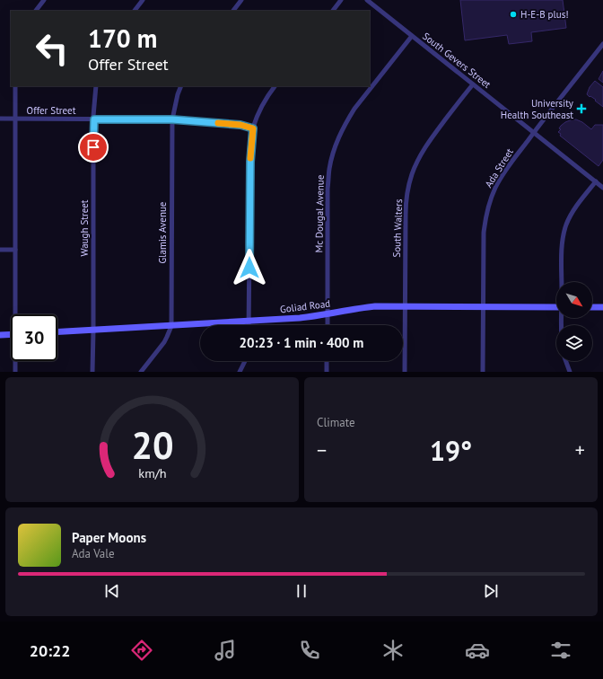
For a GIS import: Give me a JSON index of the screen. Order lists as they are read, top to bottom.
{
  "streets": {
    "main road": ["Goliad Road"],
    "street": [
      "South Gevers Street",
      "Offer Street",
      "Ada Street",
      "Mc Dougal Avenue",
      "Waugh Street",
      "South Walters",
      "Glamis Avenue"
    ]
  },
  "crossings": [
    ["South Gevers Street", "Ada Street"],
    ["South Gevers Street", "Mc Dougal Avenue"],
    ["South Gevers Street", "South Walters"],
    ["Offer Street", "Waugh Street"],
    ["Offer Street", "Glamis Avenue"],
    ["Ada Street", "Goliad Road"],
    ["Mc Dougal Avenue", "Goliad Road"],
    ["Waugh Street", "Goliad Road"],
    ["South Walters", "Goliad Road"],
    ["Glamis Avenue", "Goliad Road"]
  ],
  "places": {
    "other": ["H-E-B plus!"],
    "health": ["University Health Southeast"]
  },
  "north": "bottom right",
  "page": {
    "turn": ["170 m", "Offer Street"],
    "limit": "30",
    "trip": "20:23 · 1 min · 400 m",
    "tile": "Climate",
    "heat": ["−", "19°", "+"],
    "song": ["Paper Moons", "Ada Vale"],
    "tabs": "20:22",
    "gauge": ["20", "km/h"]
  }
}
